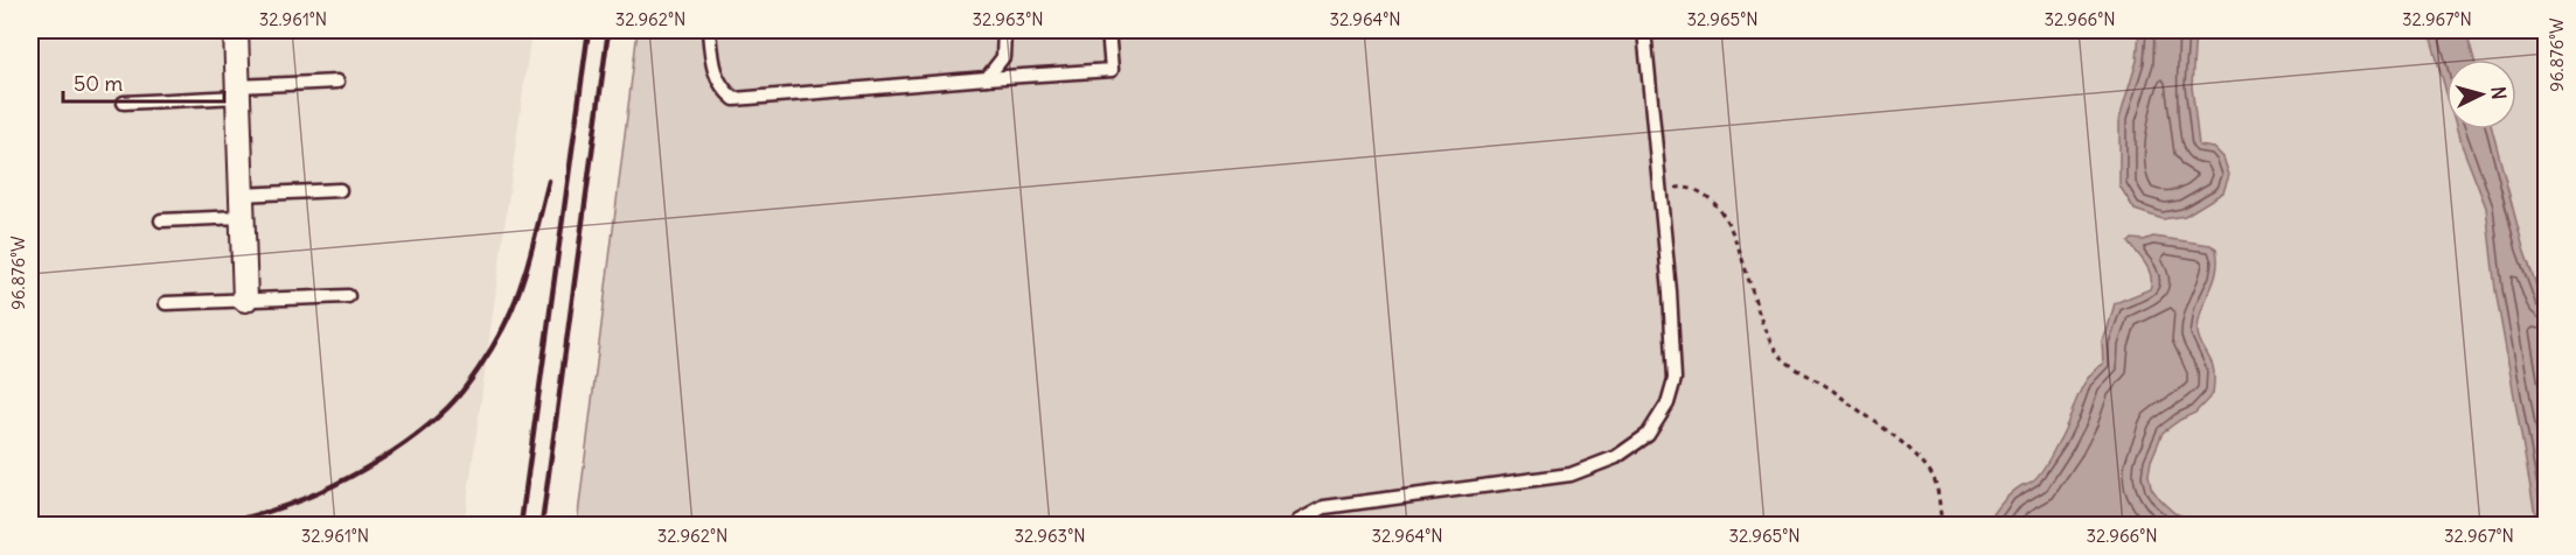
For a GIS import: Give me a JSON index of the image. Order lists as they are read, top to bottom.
{
  "scale_bar": "50 m",
  "north": "right",
  "coordinates": [
    "32.961°N",
    "32.962°N",
    "32.963°N",
    "32.964°N",
    "32.965°N",
    "32.966°N",
    "32.967°N",
    "96.876°W"
  ]
}
